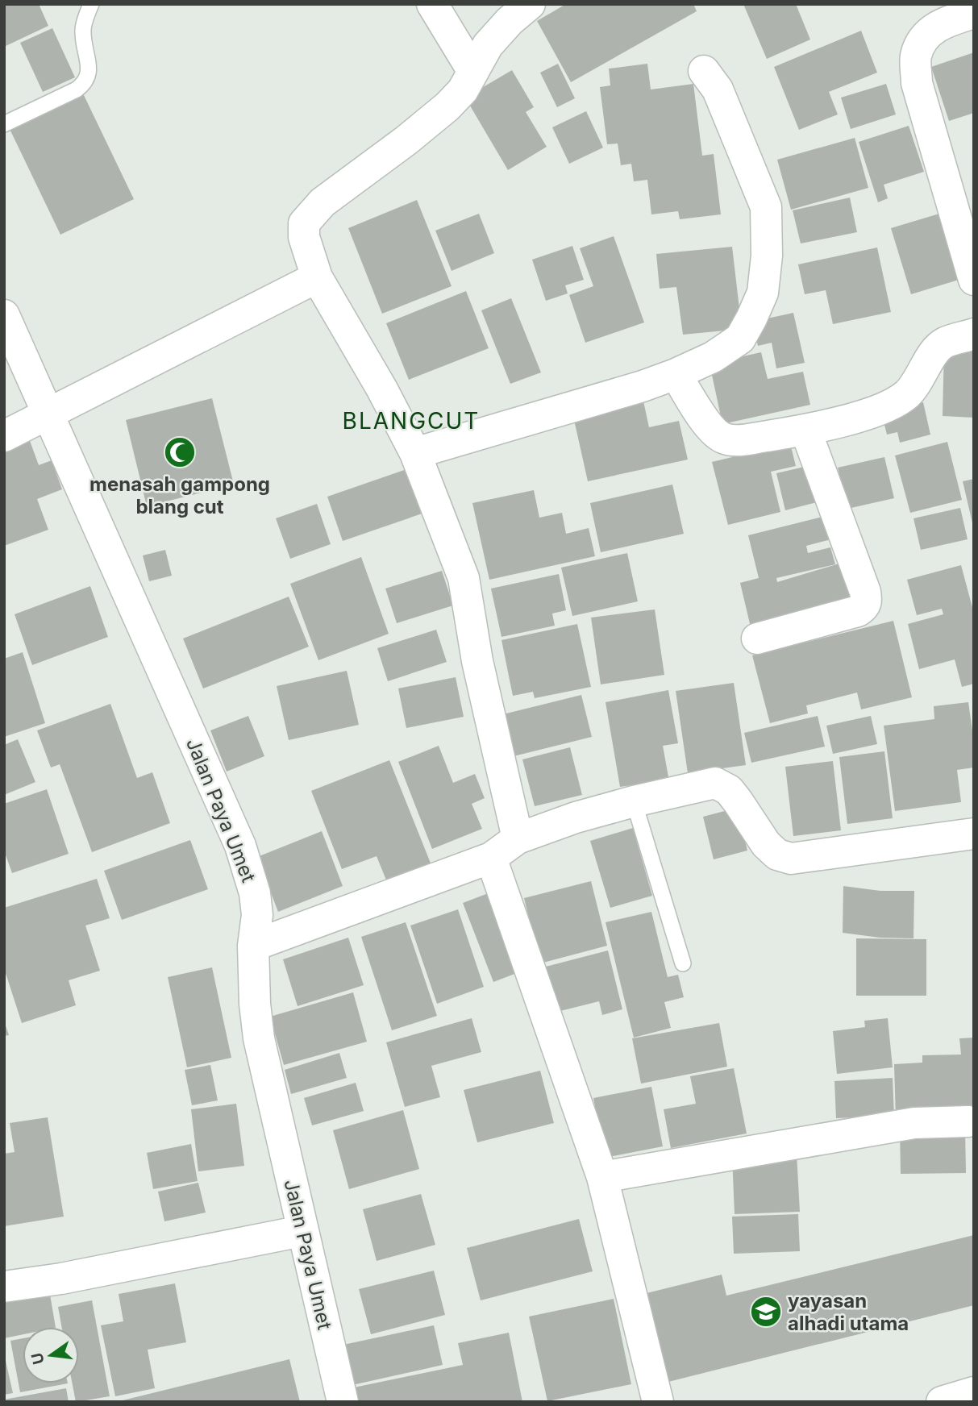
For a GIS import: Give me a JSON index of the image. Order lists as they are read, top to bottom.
{
  "streets": {
    "main road": ["Jalan Paya Umet"]
  },
  "districts": ["BLANGCUT"],
  "places": {
    "mosque": ["menasah gampong blang cut"],
    "school or university": ["yayasan alhadi utama"]
  },
  "north": "left"
}
